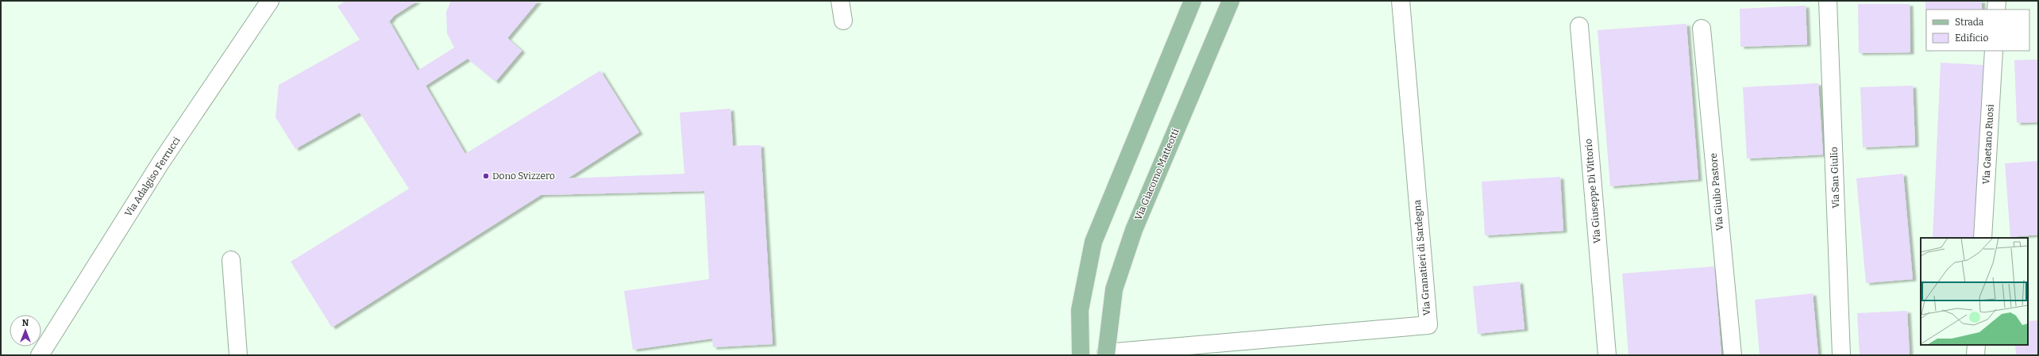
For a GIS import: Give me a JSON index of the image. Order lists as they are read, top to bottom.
{
  "streets": {
    "main road": ["Via Giacomo Matteotti"],
    "street": [
      "Via Gaetano Ruosi",
      "Via Adalgiso Ferrucci",
      "Via San Giulio",
      "Via Giuseppe Di Vittorio",
      "Via Giulio Pastore",
      "Via Granatieri di Sardegna"
    ]
  },
  "crossings": [
    ["Via Giacomo Matteotti", "Via Granatieri di Sardegna"]
  ],
  "places": ["Dono Svizzero"],
  "legend": ["Strada", "Edificio"],
  "north": "top"
}
